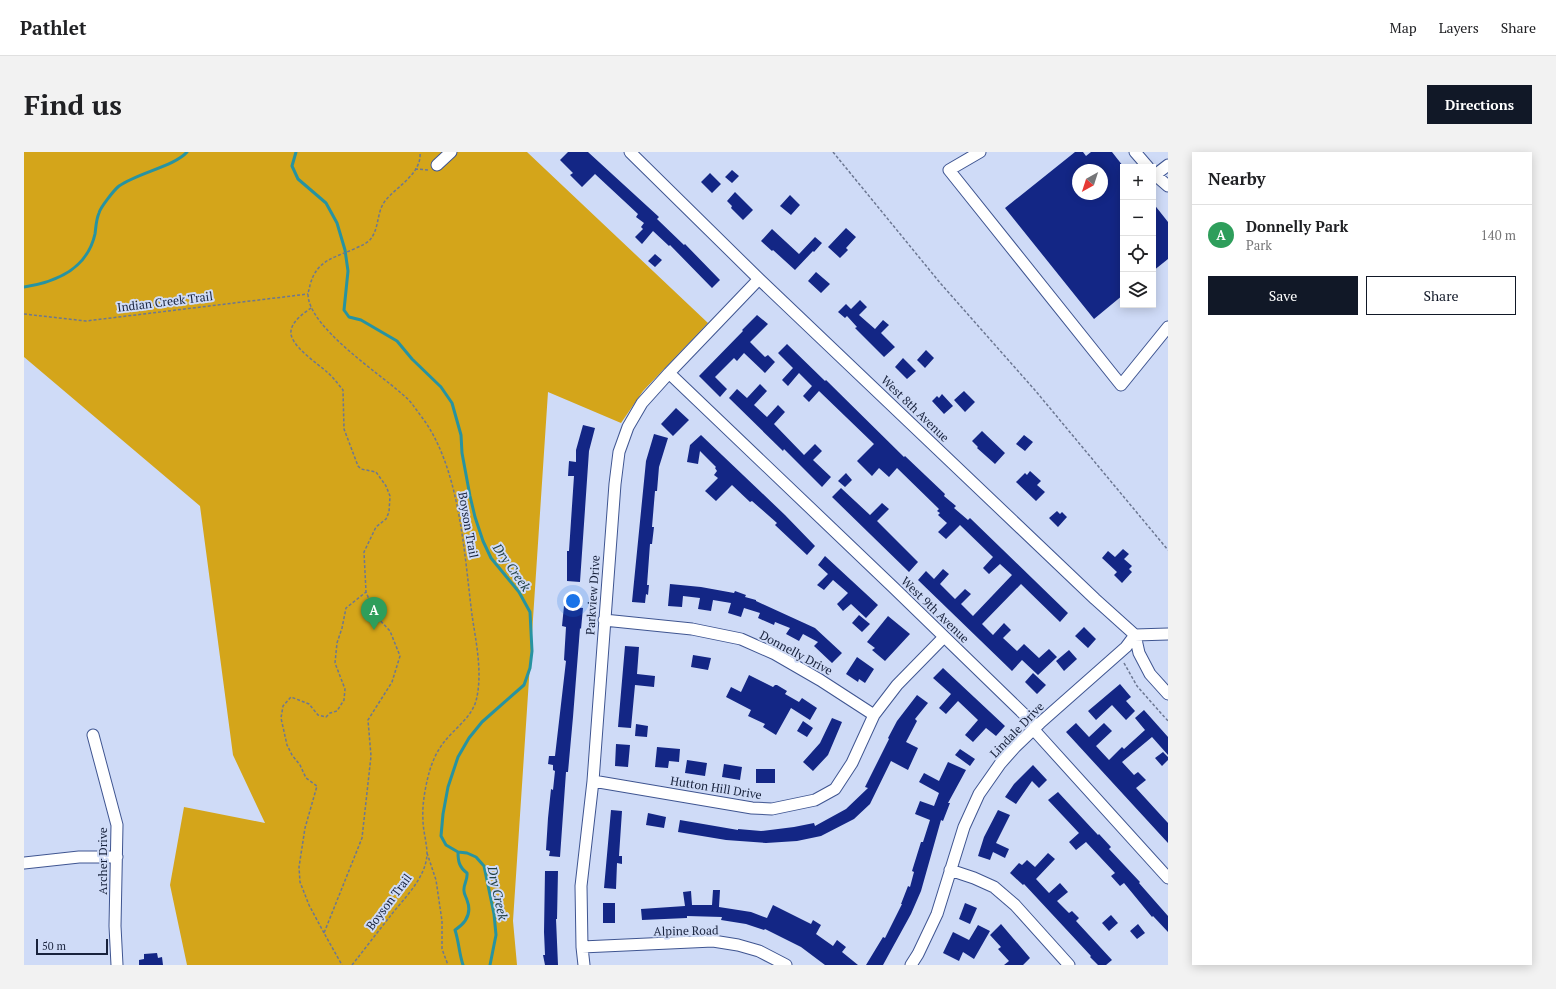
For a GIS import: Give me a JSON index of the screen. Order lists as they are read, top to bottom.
{
  "streets": {
    "street": [
      "West 8th Avenue",
      "Parkview Drive",
      "West 9th Avenue",
      "Donnelly Drive",
      "Lindale Drive",
      "Hutton Hill Drive",
      "Archer Drive",
      "Alpine Road"
    ],
    "path": ["Indian Creek Trail", "Boyson Trail"]
  },
  "crossings": [
    ["Indian Creek Trail", "Boyson Trail"],
    ["West 8th Avenue", "Parkview Drive"],
    ["West 8th Avenue", "Lindale Drive"],
    ["Parkview Drive", "West 9th Avenue"],
    ["Parkview Drive", "Donnelly Drive"],
    ["Parkview Drive", "Hutton Hill Drive"],
    ["Parkview Drive", "Alpine Road"],
    ["West 9th Avenue", "Lindale Drive"],
    ["West 9th Avenue", "Hutton Hill Drive"],
    ["Donnelly Drive", "Hutton Hill Drive"]
  ],
  "water": ["Dry Creek"],
  "scale_bar": "50 m",
  "north": "bottom left",
  "page": {
    "header": "Pathlet",
    "nav": ["Map", "Layers", "Share"],
    "buttons": [
      "Directions",
      ["Save", "Share"]
    ],
    "title": "Find us",
    "heading": "Nearby",
    "map_buttons": ["+", "−"],
    "list": [
      {
        "mark": "A",
        "name": "Donnelly Park",
        "note": "Park",
        "value": "140 m"
      }
    ],
    "pins": "A",
    "scale": "50 m"
  }
}
